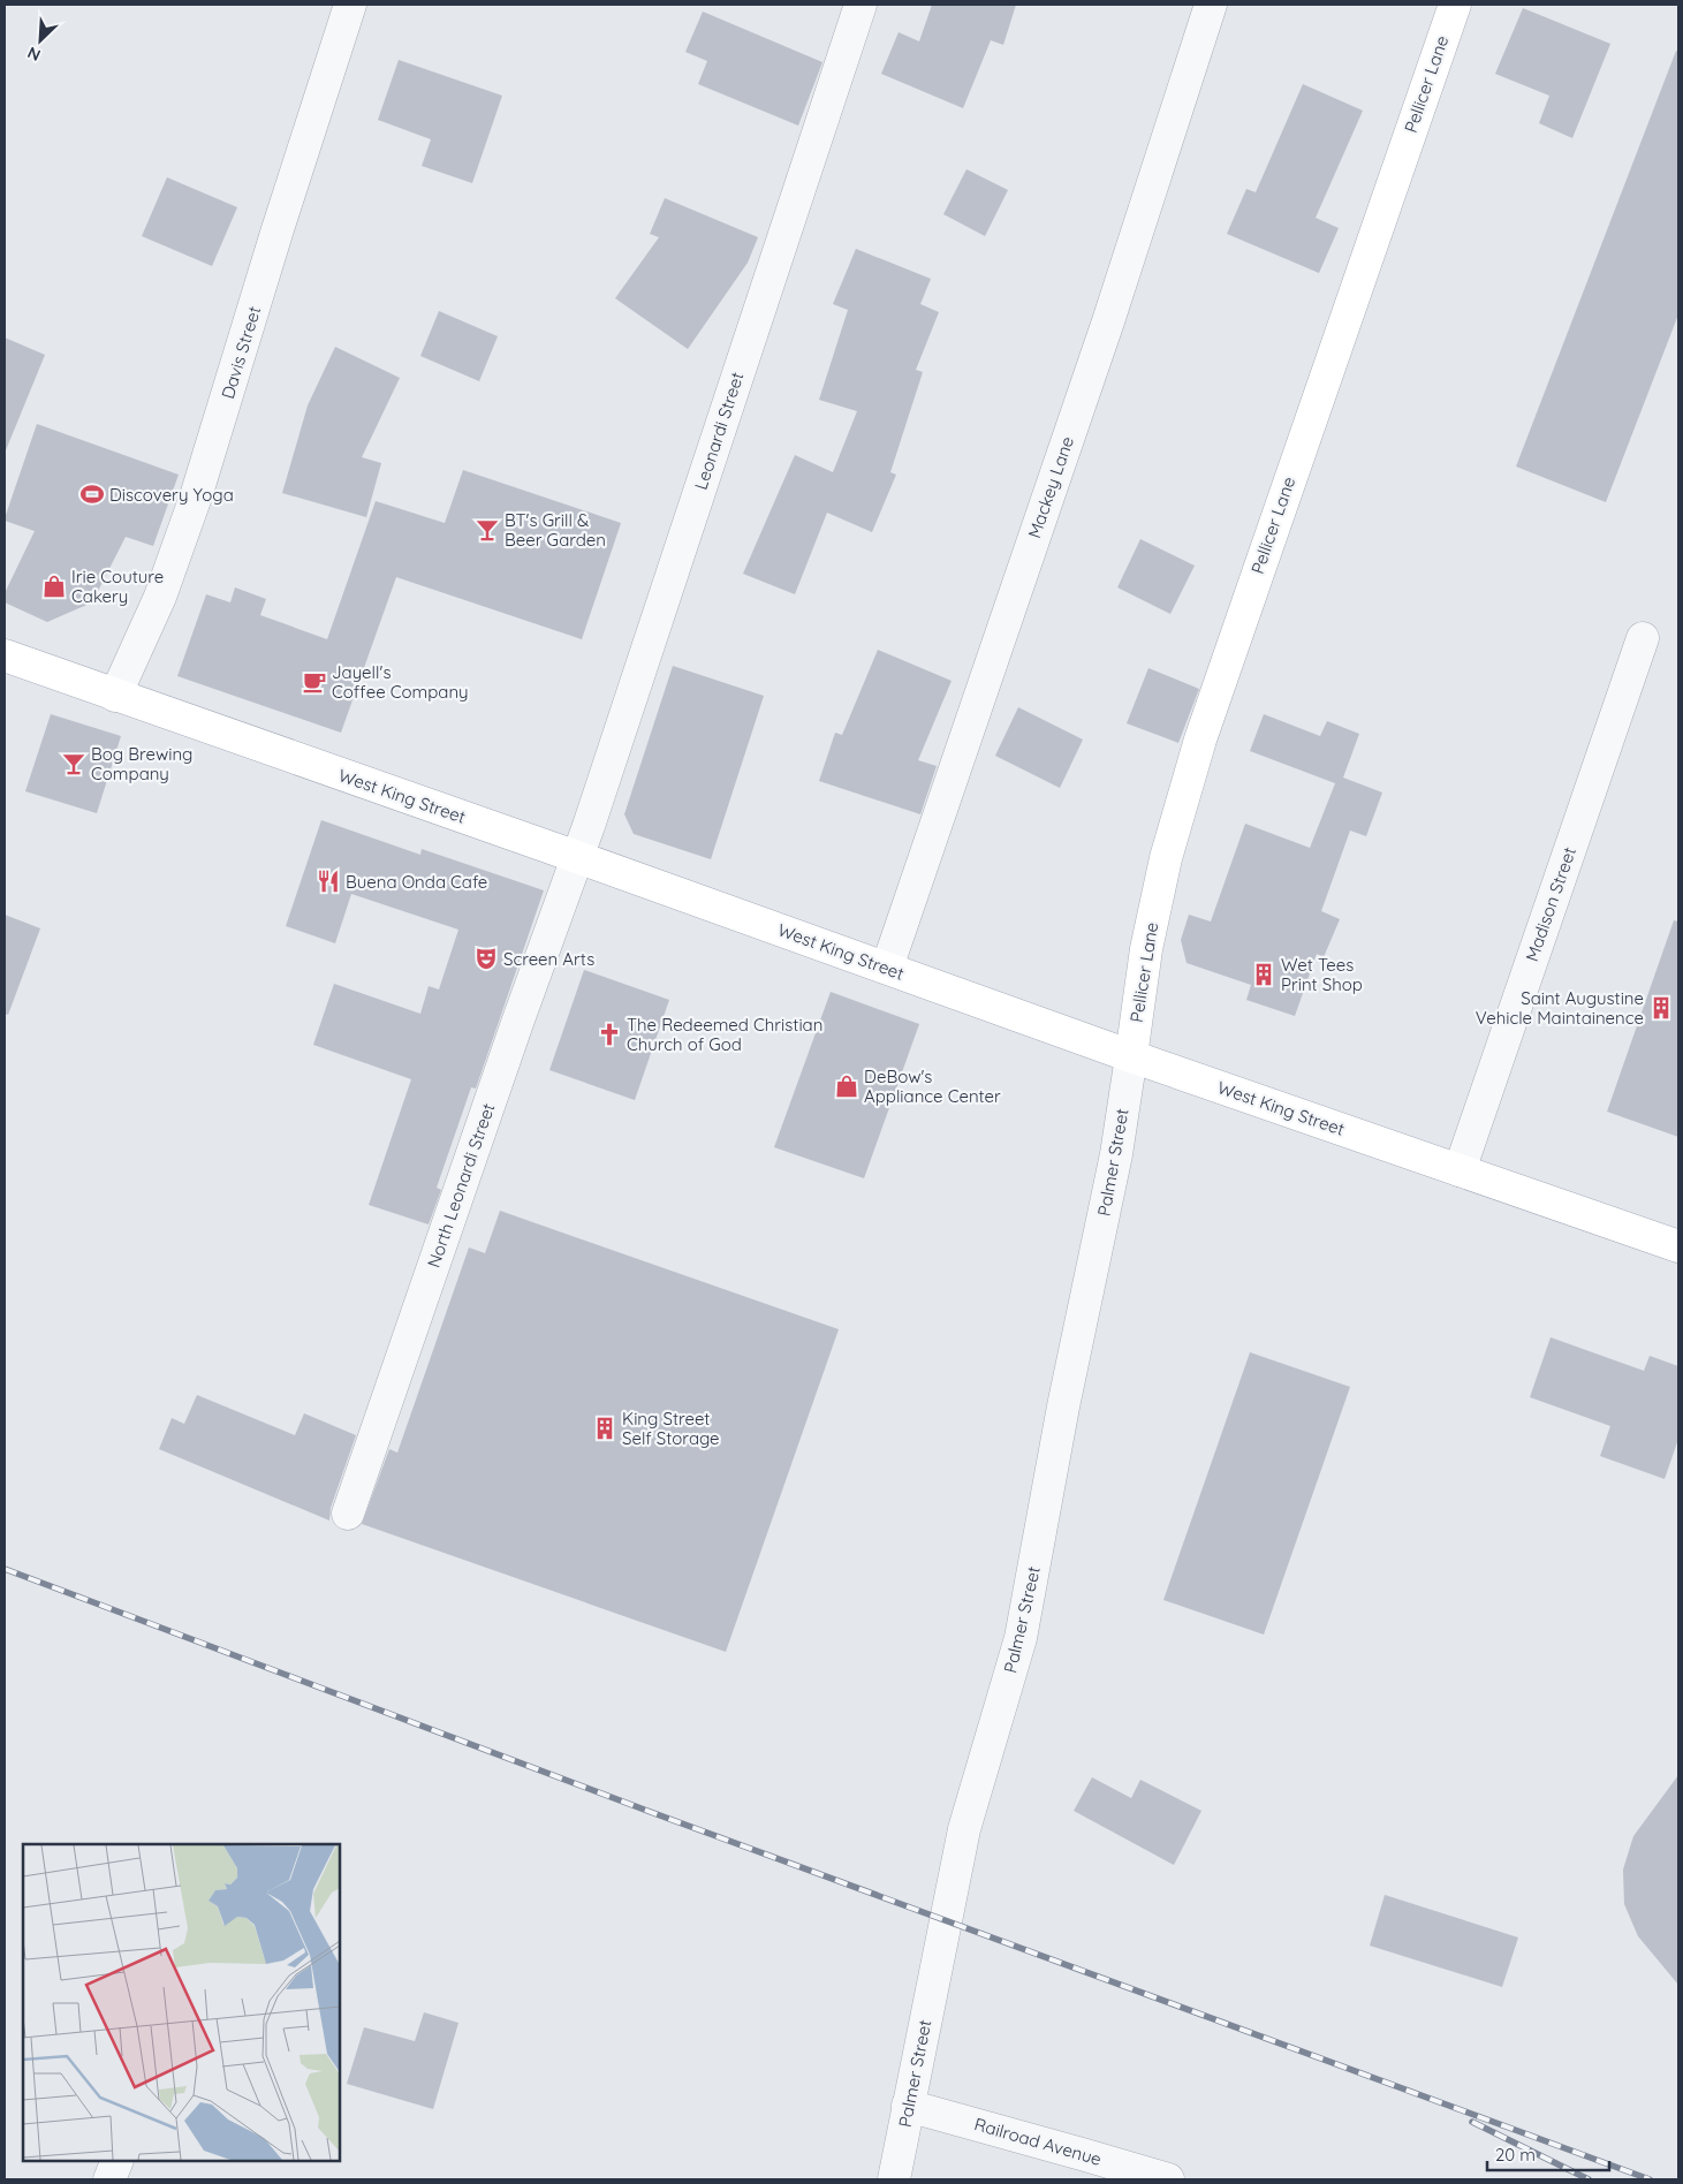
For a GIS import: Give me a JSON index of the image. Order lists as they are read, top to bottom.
{
  "streets": {
    "main road": ["Pellicer Lane", "West King Street"],
    "street": [
      "Davis Street",
      "Leonardi Street",
      "Mackey Lane",
      "Madison Street",
      "Palmer Street",
      "North Leonardi Street",
      "Railroad Avenue"
    ]
  },
  "crossings": [
    ["Pellicer Lane", "West King Street"],
    ["Pellicer Lane", "Palmer Street"],
    ["Davis Street", "West King Street"],
    ["Leonardi Street", "West King Street"],
    ["Leonardi Street", "North Leonardi Street"],
    ["Mackey Lane", "West King Street"],
    ["West King Street", "Madison Street"],
    ["West King Street", "Palmer Street"],
    ["West King Street", "North Leonardi Street"],
    ["Palmer Street", "Railroad Avenue"]
  ],
  "places": {
    "sports": ["Discovery Yoga"],
    "bar": ["BT's Grill & Beer Garden", "Bog Brewing Company"],
    "shop": ["Irie Couture Cakery", "DeBow's Appliance Center"],
    "cafe": ["Jayell's Coffee Company"],
    "restaurant": ["Buena Onda Cafe"],
    "theatre": ["Screen Arts"],
    "building": ["Wet Tees Print Shop", "Saint Augustine Vehicle Maintainence", "King Street Self Storage"],
    "church": ["The Redeemed Christian Church of God"]
  },
  "scale_bar": "20 m",
  "north": "bottom left"
}
